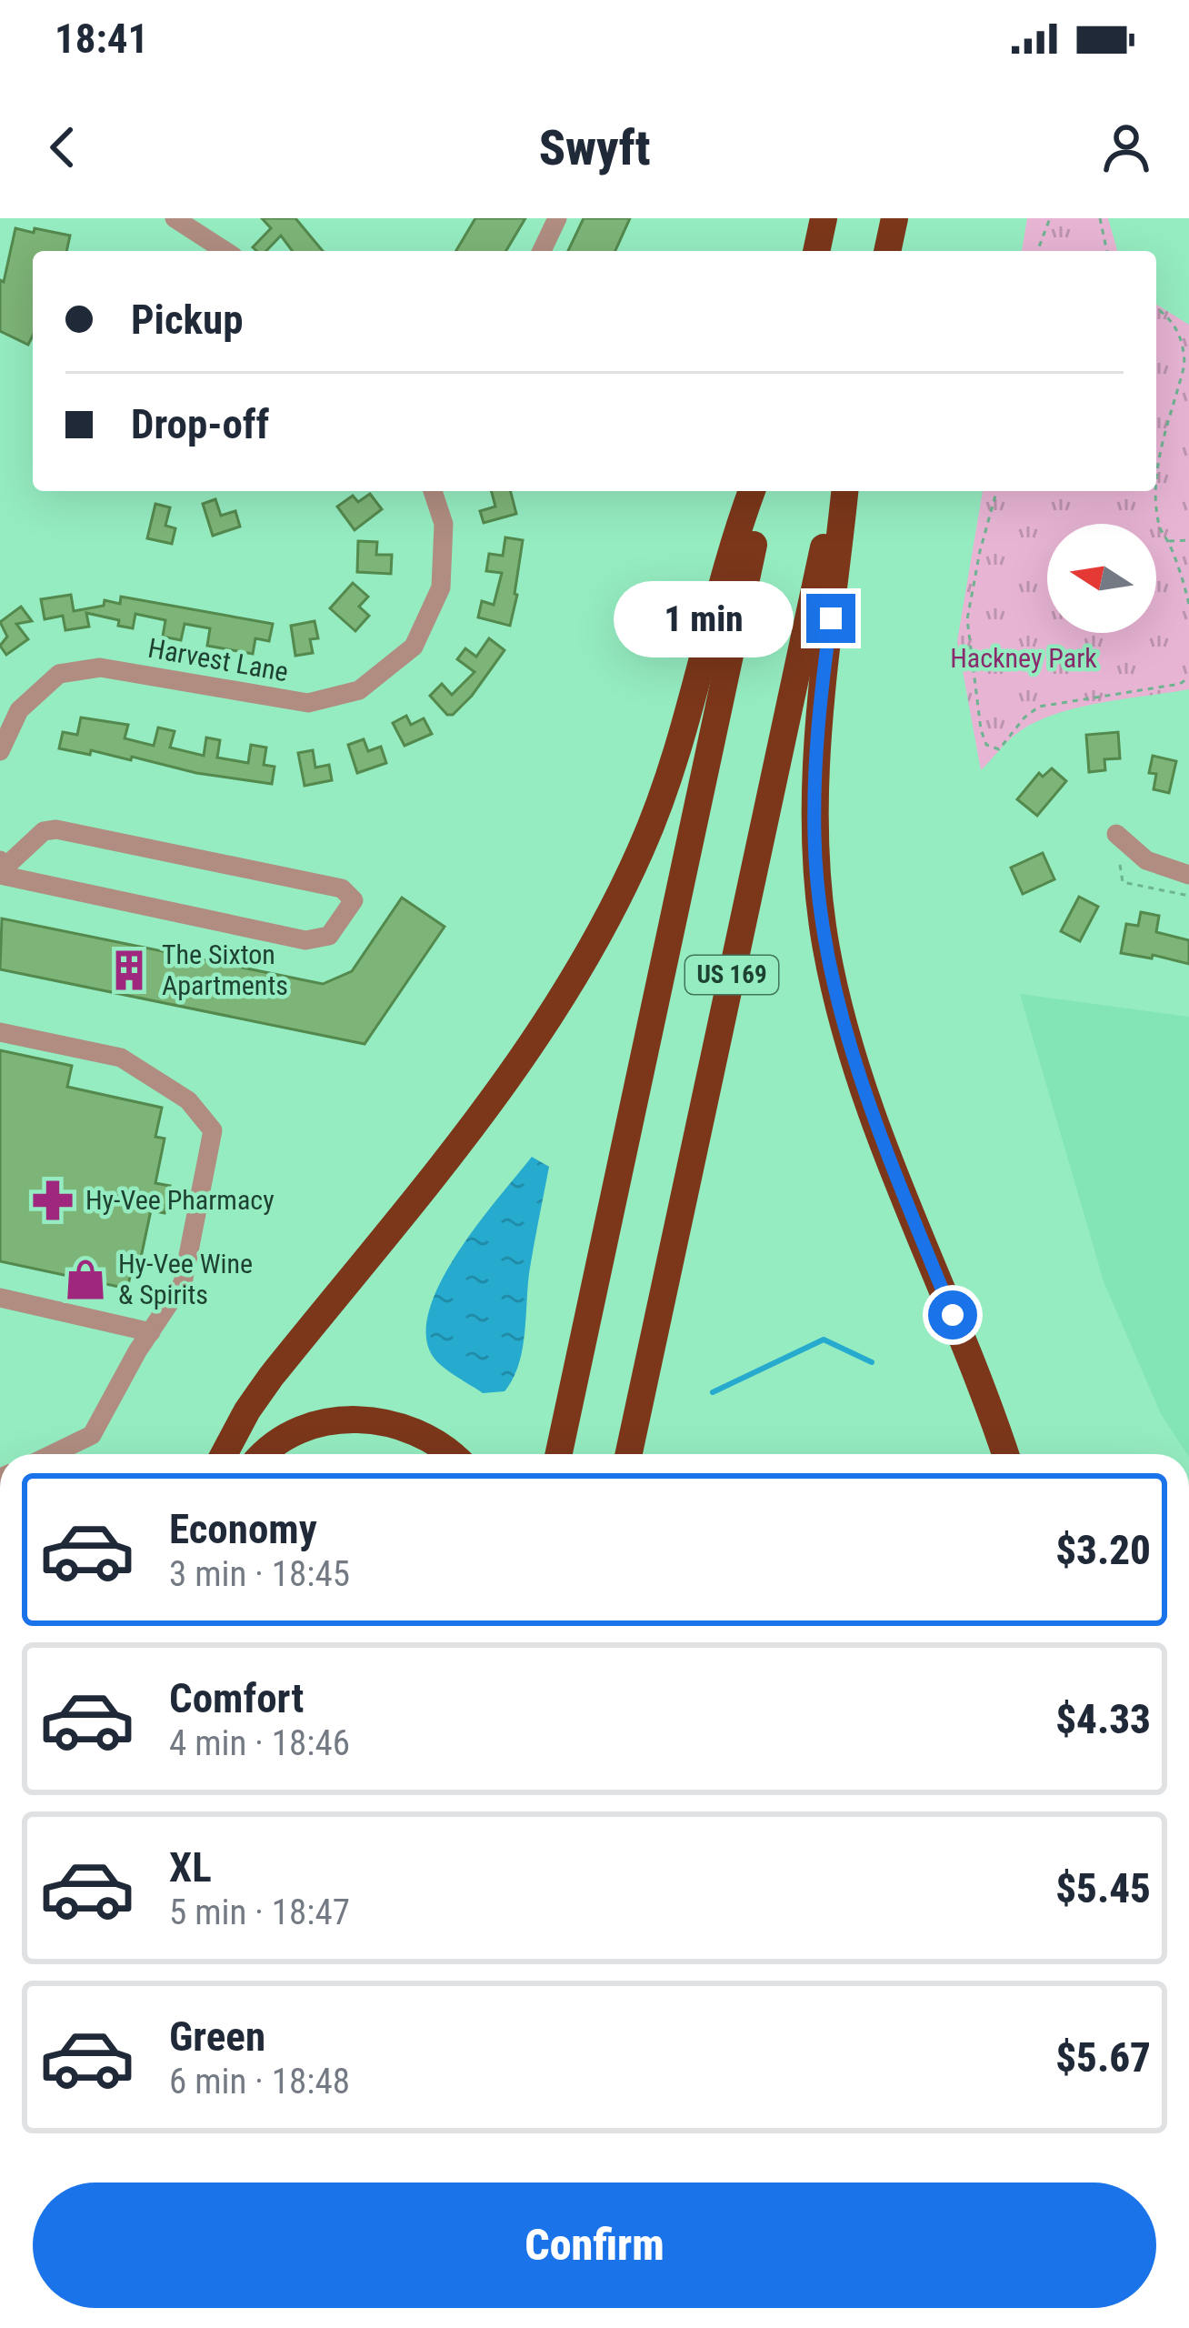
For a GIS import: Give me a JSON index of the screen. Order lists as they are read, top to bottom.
{
  "streets": {
    "highway": ["US 169"],
    "street": ["Harvest Lane"]
  },
  "parks": ["Hackney Park"],
  "places": {
    "building": ["The Sixton Apartments"],
    "pharmacy": ["Hy-Vee Pharmacy"],
    "shop": ["Hy-Vee Wine & Spirits"]
  },
  "north": "left",
  "page": {
    "status": "18:41",
    "header": "Swyft",
    "banner": ["Pickup", "Drop-off"],
    "bubble": "1 min",
    "list": [
      {
        "name": "Economy",
        "note": "3 min · 18:45",
        "value": "$3.20"
      },
      {
        "name": "Comfort",
        "note": "4 min · 18:46",
        "value": "$4.33"
      },
      {
        "name": "XL",
        "note": "5 min · 18:47",
        "value": "$5.45"
      },
      {
        "name": "Green",
        "note": "6 min · 18:48",
        "value": "$5.67"
      }
    ],
    "buttons": "Confirm"
  }
}
